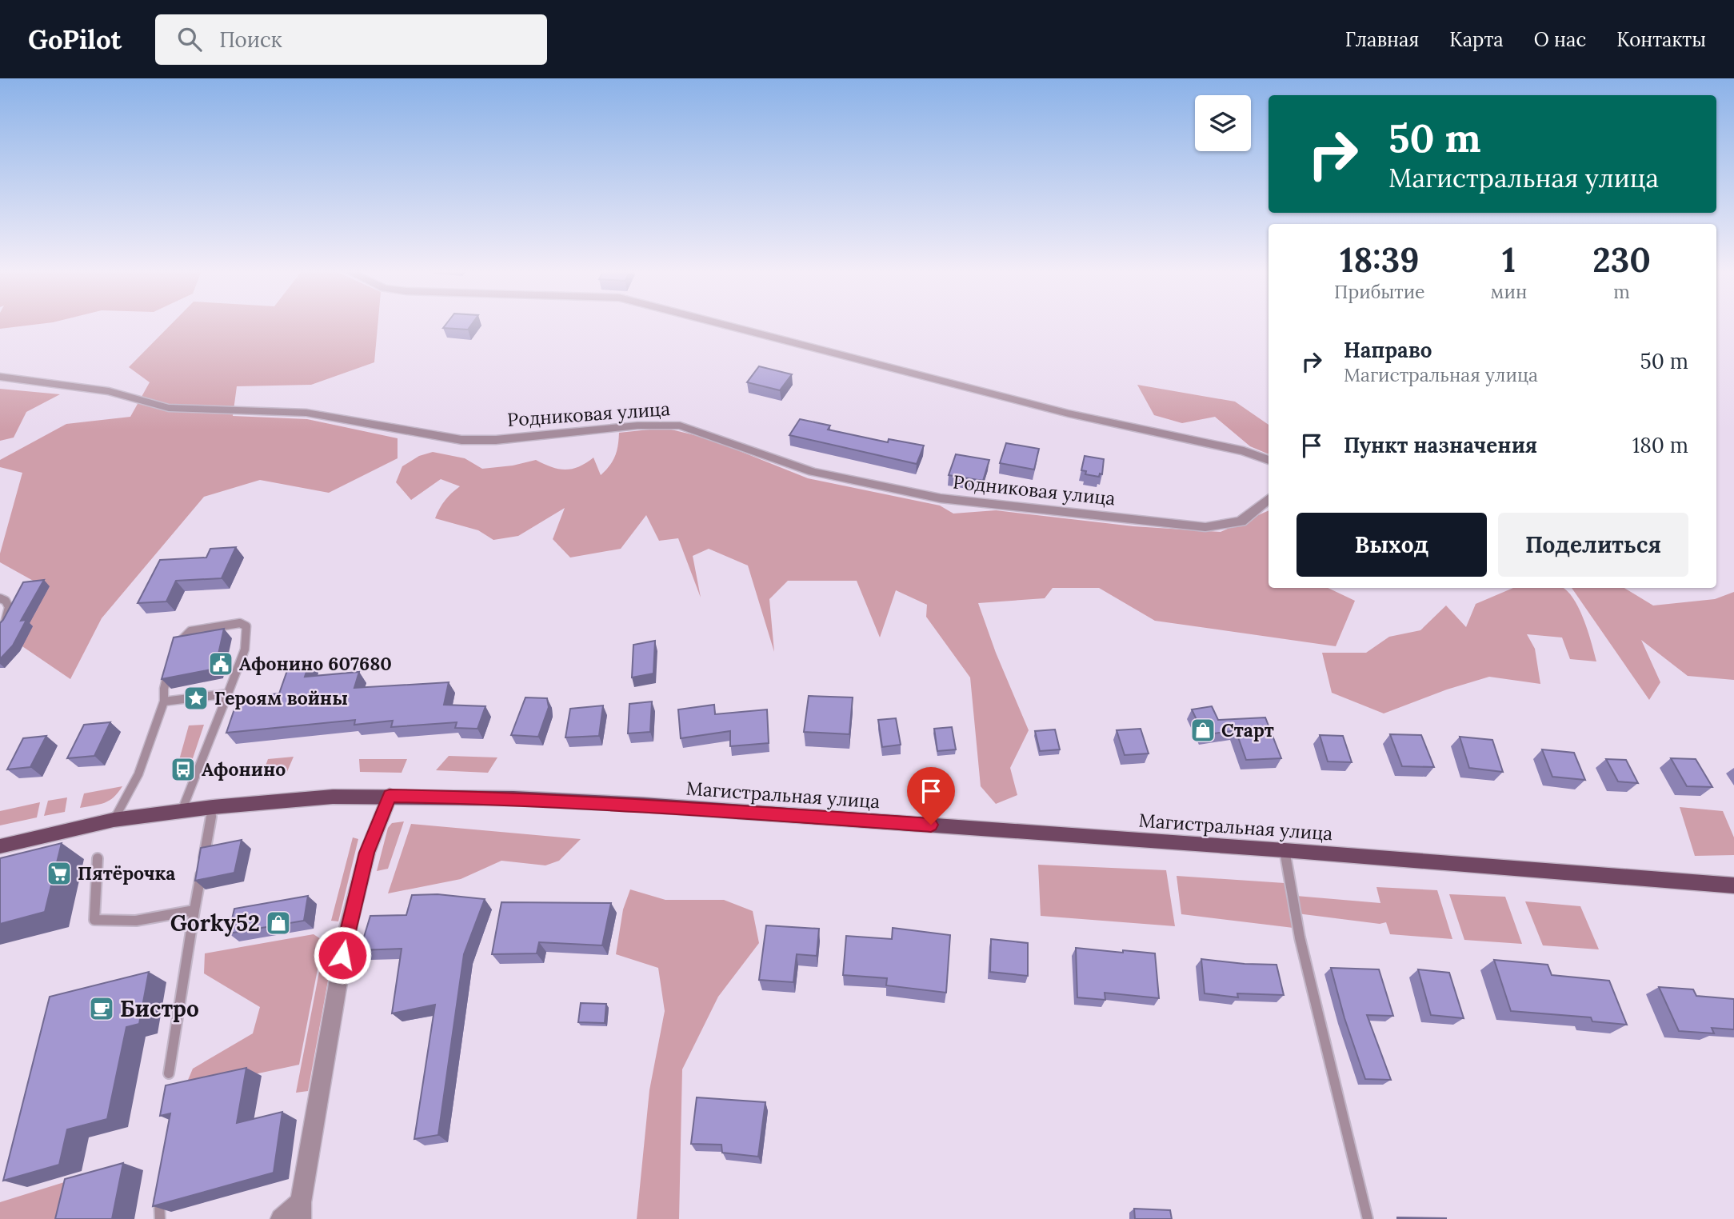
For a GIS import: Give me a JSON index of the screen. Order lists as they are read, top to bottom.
{
  "streets": {
    "main road": ["Магистральная улица"],
    "street": ["Родниковая улица"]
  },
  "places": {
    "public building": ["Афонино 607680"],
    "place": ["Героям войны"],
    "shop": ["Старт", "Gorky52"],
    "bus stop": ["Афонино"],
    "supermarket": ["Пятёрочка"],
    "cafe": ["Бистро"]
  },
  "page": {
    "header": "GoPilot",
    "search": "Поиск",
    "nav": [
      "Главная",
      "Карта",
      "О нас",
      "Контакты"
    ],
    "turn": ["50 m", "Магистральная улица"],
    "eta": [
      "18:39",
      "Прибытие",
      "1",
      "мин",
      "230",
      "m"
    ],
    "list": [
      {
        "name": "Направо",
        "note": "Магистральная улица",
        "value": "50 m"
      },
      {
        "name": "Пункт назначения",
        "value": "180 m"
      }
    ],
    "buttons": ["Выход", "Поделиться"]
  }
}
